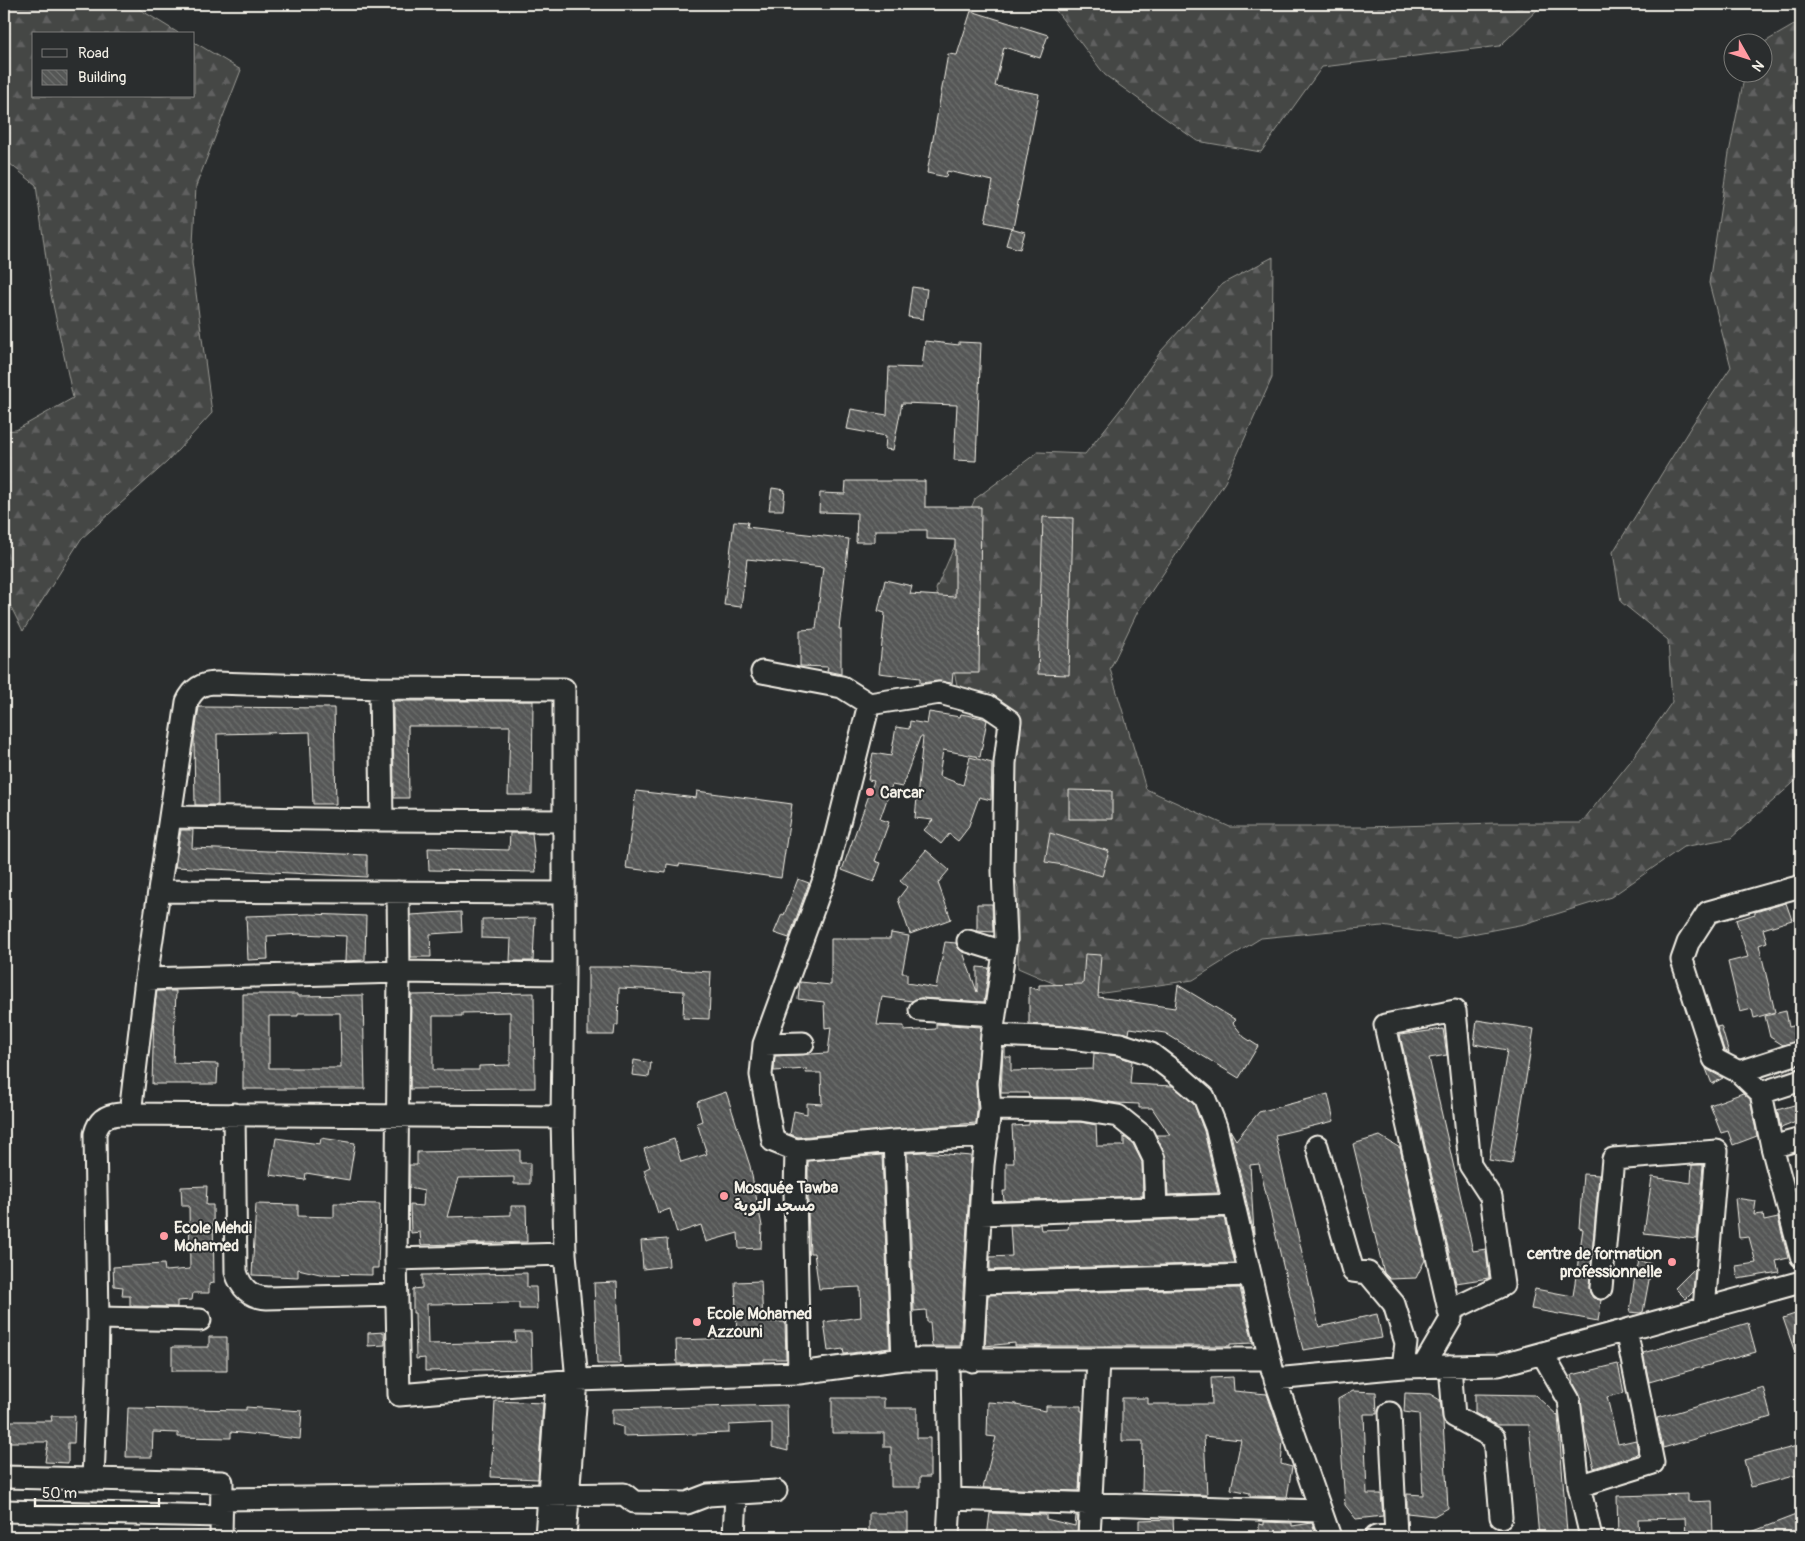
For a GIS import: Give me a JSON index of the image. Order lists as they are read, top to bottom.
{
  "places": [
    "Carcar",
    "Mosquée Tawba مسجد التوبة",
    "Ecole Mehdi Mohamed",
    "centre de formation professionnelle",
    "Ecole Mohamed Azzouni"
  ],
  "legend": ["Road", "Building"],
  "scale_bar": "50 m",
  "north": "bottom right"
}
